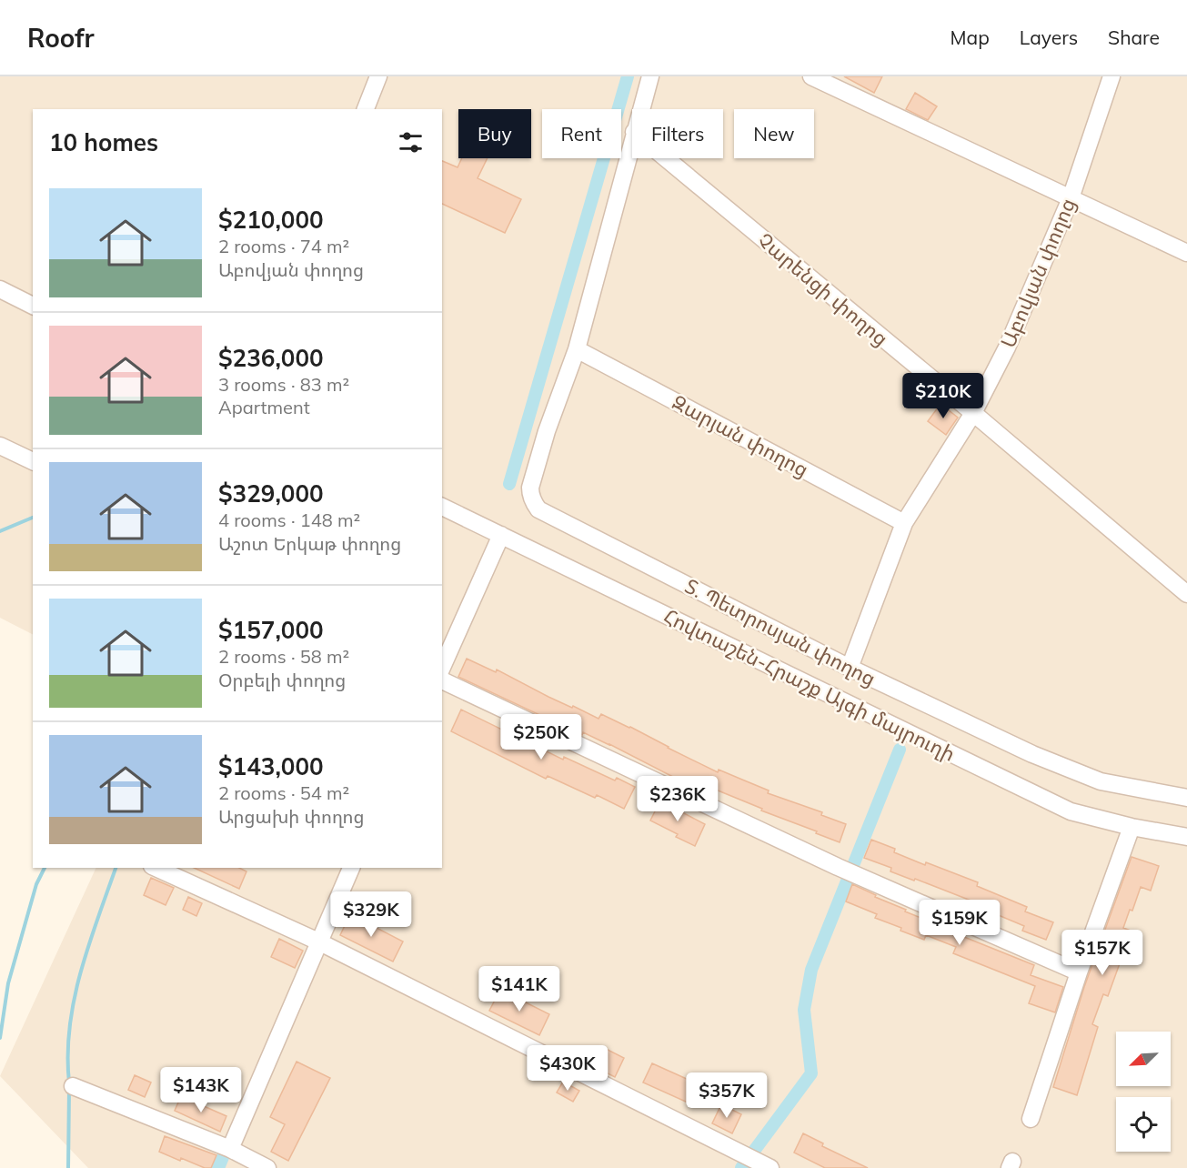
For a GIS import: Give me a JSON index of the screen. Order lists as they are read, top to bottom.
{
  "streets": {
    "street": [
      "Աբովյան փողոց",
      "Չարենցի փողոց",
      "Զարյան փողոց",
      "Տ. Պետրոսյան փողոց",
      "Հովտաշեն-Հրաշք Այգի մայրուղի"
    ]
  },
  "crossings": [
    ["Աբովյան փողոց", "Չարենցի փողոց"],
    ["Աբովյան փողոց", "Զարյան փողոց"],
    ["Աբովյան փողոց", "Տ. Պետրոսյան փողոց"],
    ["Զարյան փողոց", "Տ. Պետրոսյան փողոց"]
  ],
  "north": "bottom left",
  "page": {
    "header": "Roofr",
    "nav": ["Map", "Layers", "Share"],
    "chip": [
      "Buy",
      "Rent",
      "Filters",
      "New"
    ],
    "heading": "10 homes",
    "list": [
      {
        "name": "$210,000",
        "note": "2 rooms · 74 m² · Աբովյան փողոց"
      },
      {
        "name": "$236,000",
        "note": "3 rooms · 83 m² · Apartment"
      },
      {
        "name": "$329,000",
        "note": "4 rooms · 148 m² · Աշոտ Երկաթ փողոց"
      },
      {
        "name": "$157,000",
        "note": "2 rooms · 58 m² · Օրբելի փողոց"
      },
      {
        "name": "$143,000",
        "note": "2 rooms · 54 m² · Արցախի փողոց"
      }
    ],
    "price": [
      "$210K",
      "$250K",
      "$236K",
      "$329K",
      "$159K",
      "$157K",
      "$141K",
      "$430K",
      "$143K",
      "$357K"
    ]
  }
}
